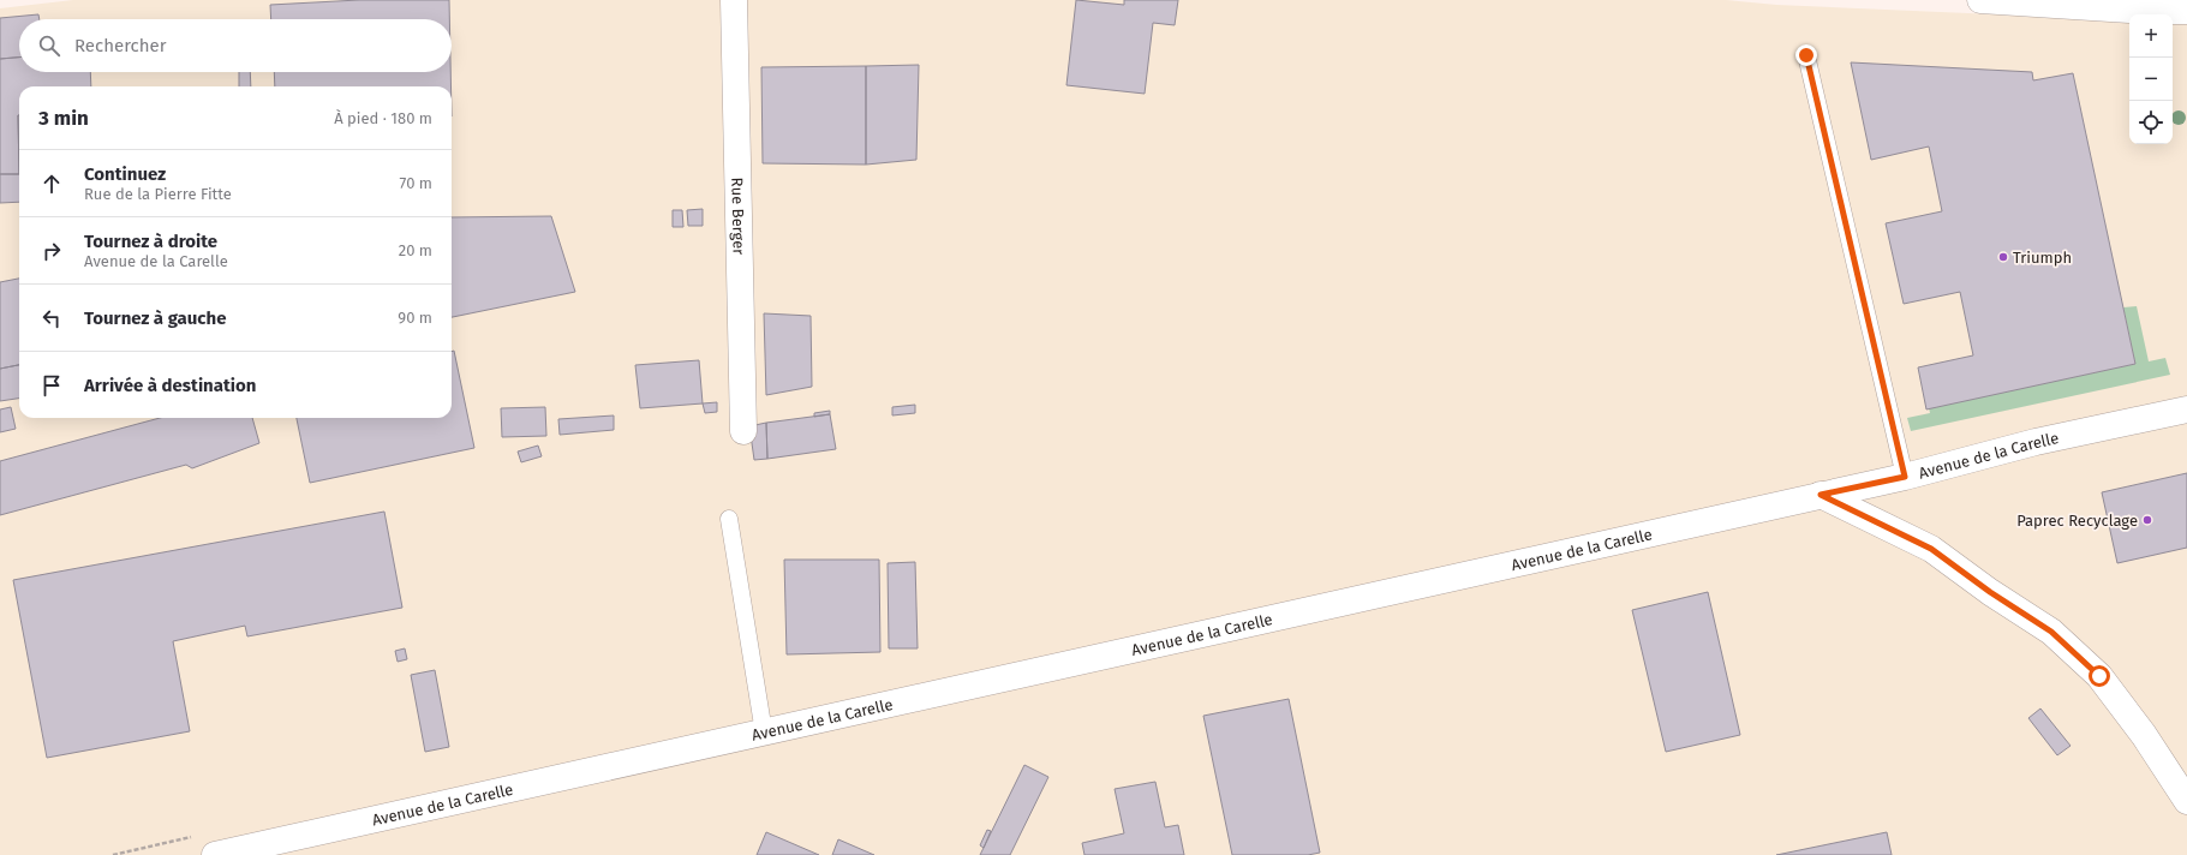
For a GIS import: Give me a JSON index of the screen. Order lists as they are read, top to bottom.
{
  "streets": {
    "street": ["Rue Berger", "Avenue de la Carelle"]
  },
  "places": ["Triumph", "Paprec Recyclage"],
  "page": {
    "map_buttons": ["+", "−"],
    "search": "Rechercher",
    "heading": ["3 min", "À pied · 180 m"],
    "list": [
      ["Continuez", "Rue de la Pierre Fitte", "70 m"],
      ["Tournez à droite", "Avenue de la Carelle", "20 m"],
      ["Tournez à gauche", "90 m"],
      "Arrivée à destination"
    ]
  }
}
